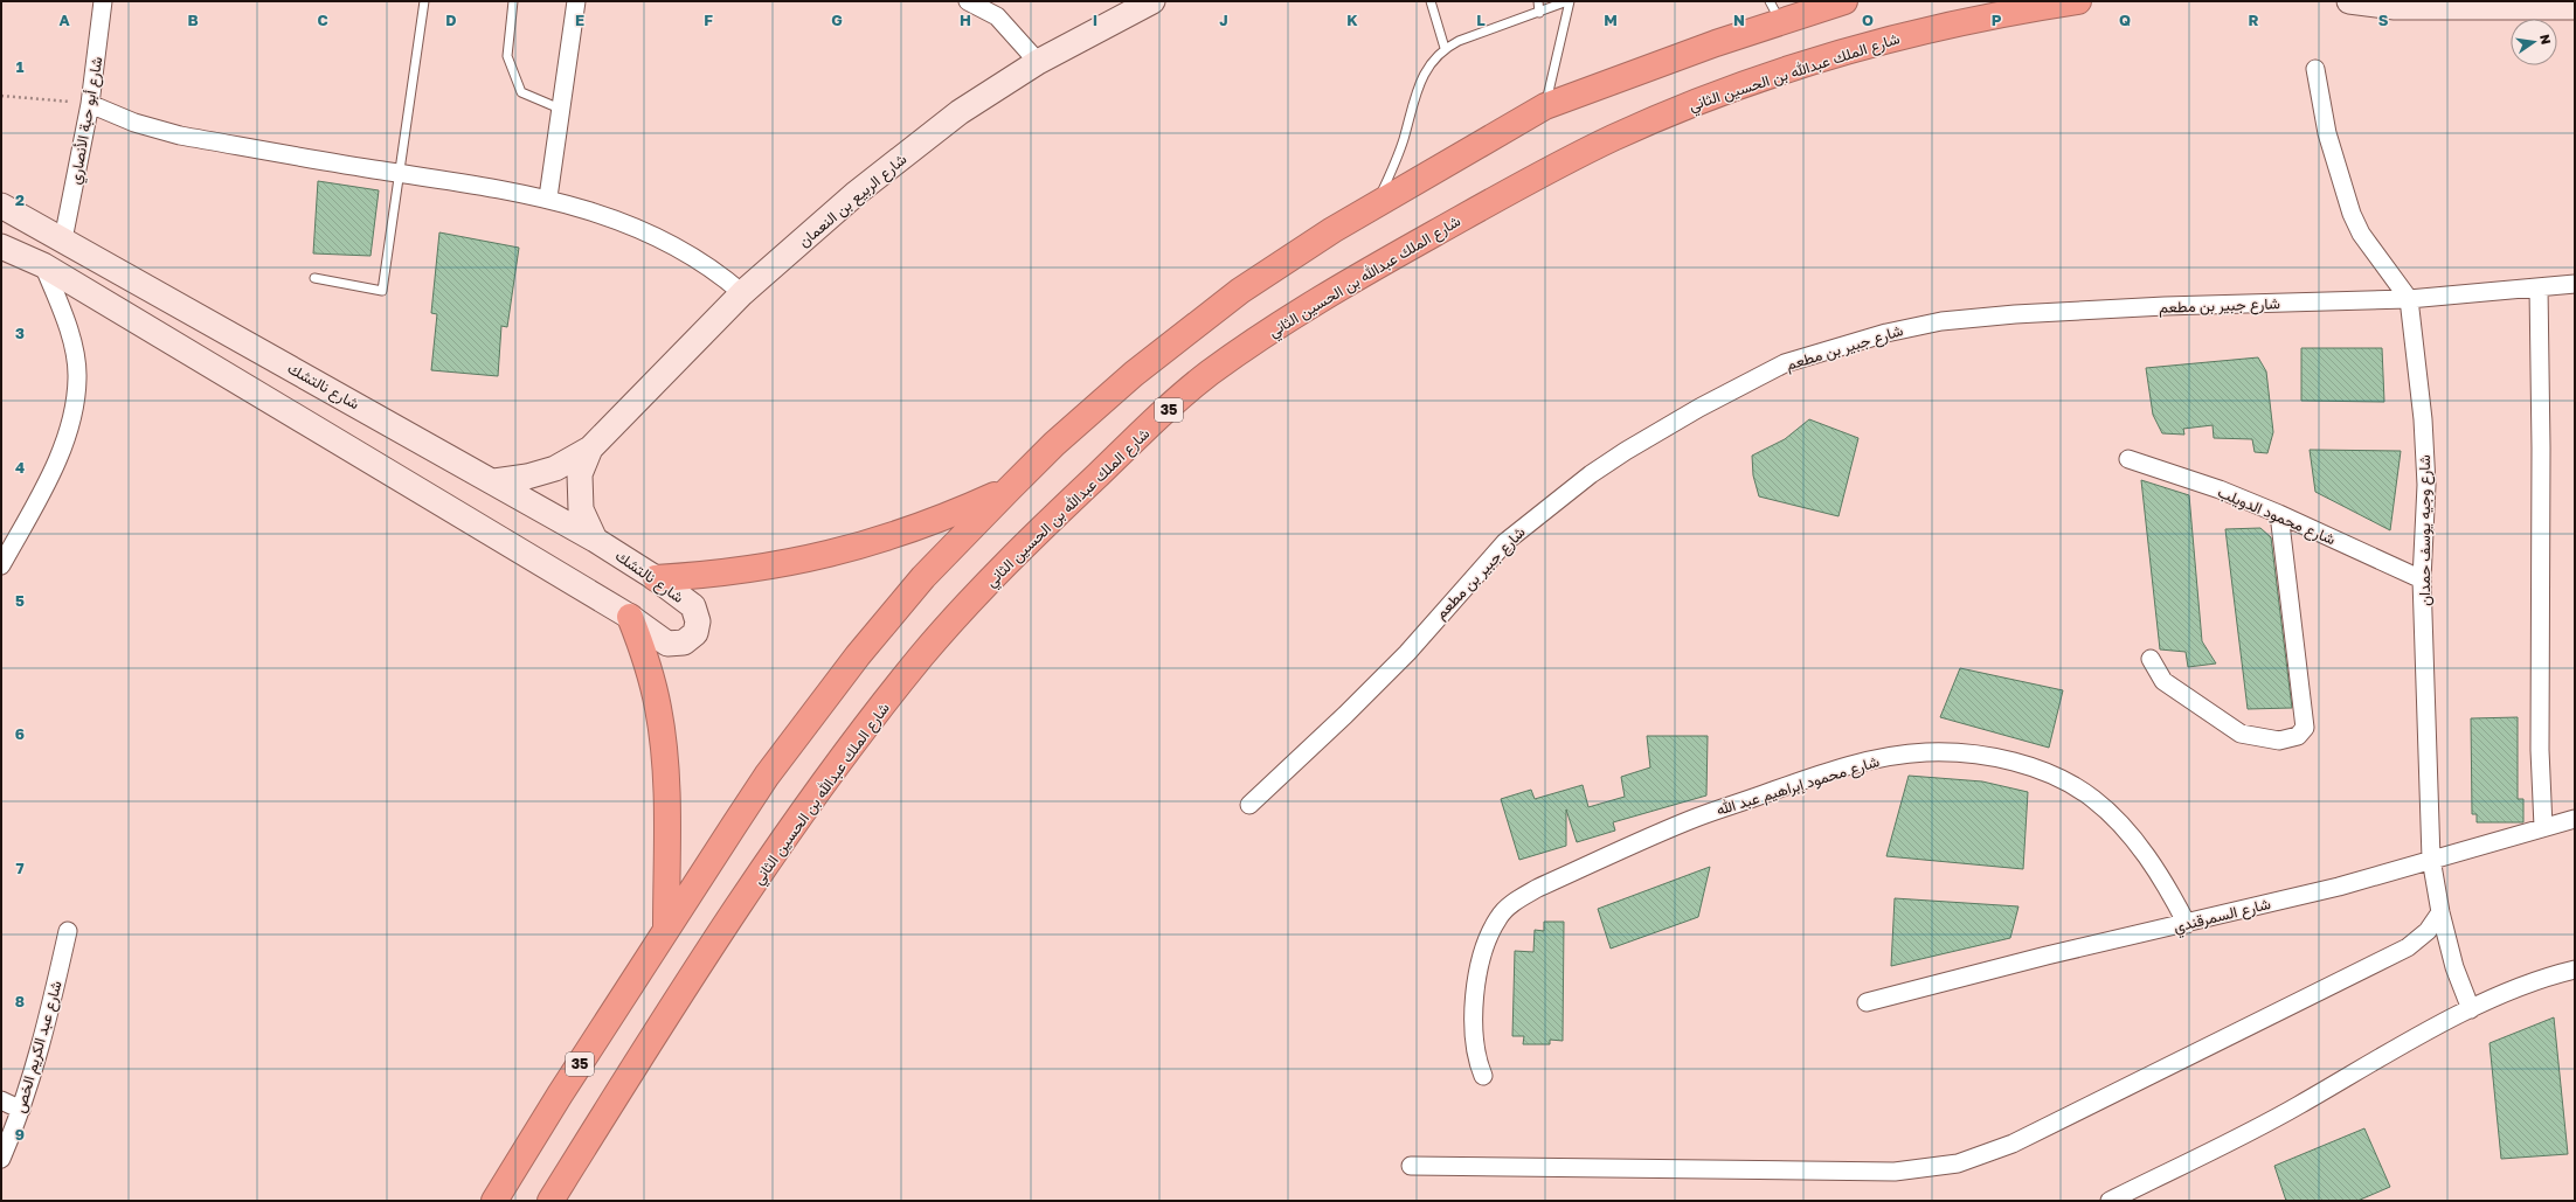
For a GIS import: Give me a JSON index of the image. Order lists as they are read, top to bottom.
{
  "streets": {
    "highway": ["شارع الملك عبدالله بن الحسين الثاني", "35"],
    "main road": ["شارع الربيع بن النعمان", "شارع نالتشك"],
    "street": [
      "شارع أبو حبة الأنصاري",
      "شارع جبير بن مطعم",
      "شارع محمود الدويلب",
      "شارع وجيه يوسف حمدان",
      "شارع محمود إبراهيم عبد الله",
      "شارع السمرقندي",
      "شارع عبد الكريم الخص"
    ]
  },
  "crossings": [
    ["شارع أبو حبة الأنصاري", "شارع نالتشك"],
    ["شارع الربيع بن النعمان", "شارع نالتشك"],
    ["شارع جبير بن مطعم", "شارع وجيه يوسف حمدان"],
    ["شارع محمود الدويلب", "شارع وجيه يوسف حمدان"],
    ["شارع وجيه يوسف حمدان", "شارع السمرقندي"],
    ["شارع محمود إبراهيم عبد الله", "شارع السمرقندي"]
  ],
  "north": "right",
  "grid": {
    "columns": [
      "A",
      "B",
      "C",
      "D",
      "E",
      "F",
      "G",
      "H",
      "I",
      "J",
      "K",
      "L",
      "M",
      "N",
      "O",
      "P",
      "Q",
      "R",
      "S"
    ],
    "rows": [
      "1",
      "2",
      "3",
      "4",
      "5",
      "6",
      "7",
      "8",
      "9"
    ]
  }
}
